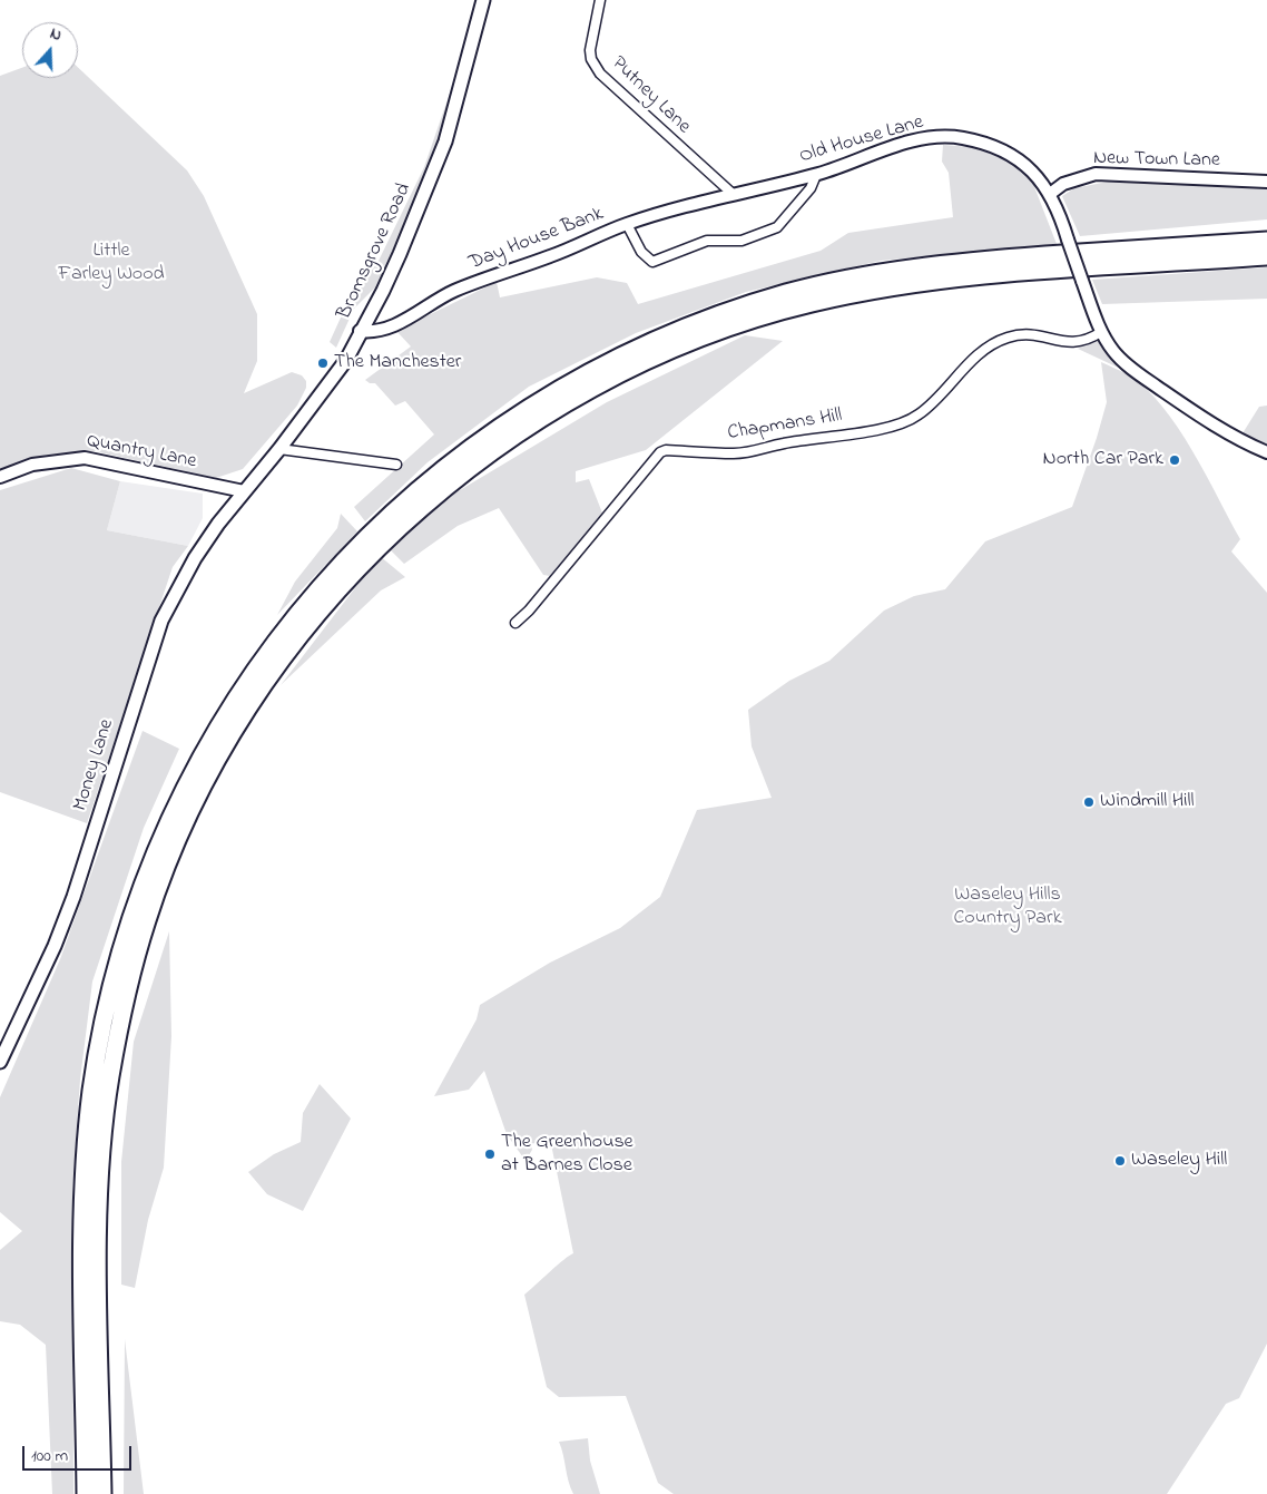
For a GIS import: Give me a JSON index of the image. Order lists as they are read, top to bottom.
{
  "streets": {
    "main road": ["Bromsgrove Road", "Money Lane"],
    "street": [
      "Putney Lane",
      "Old House Lane",
      "New Town Lane",
      "Day House Bank",
      "Chapmans Hill",
      "Quantry Lane"
    ]
  },
  "crossings": [
    ["Putney Lane", "Old House Lane"],
    ["Putney Lane", "Day House Bank"],
    ["Old House Lane", "New Town Lane"],
    ["Old House Lane", "Day House Bank"],
    ["Old House Lane", "Chapmans Hill"],
    ["Day House Bank", "Bromsgrove Road"],
    ["Bromsgrove Road", "Quantry Lane"],
    ["Bromsgrove Road", "Money Lane"],
    ["Quantry Lane", "Money Lane"]
  ],
  "parks": ["Little Farley Wood", "Waseley Hills Country Park"],
  "places": [
    "The Manchester",
    "North Car Park",
    "Windmill Hill",
    "The Greenhouse at Barnes Close",
    "Waseley Hill"
  ],
  "scale_bar": "100 m",
  "north": "top"
}
